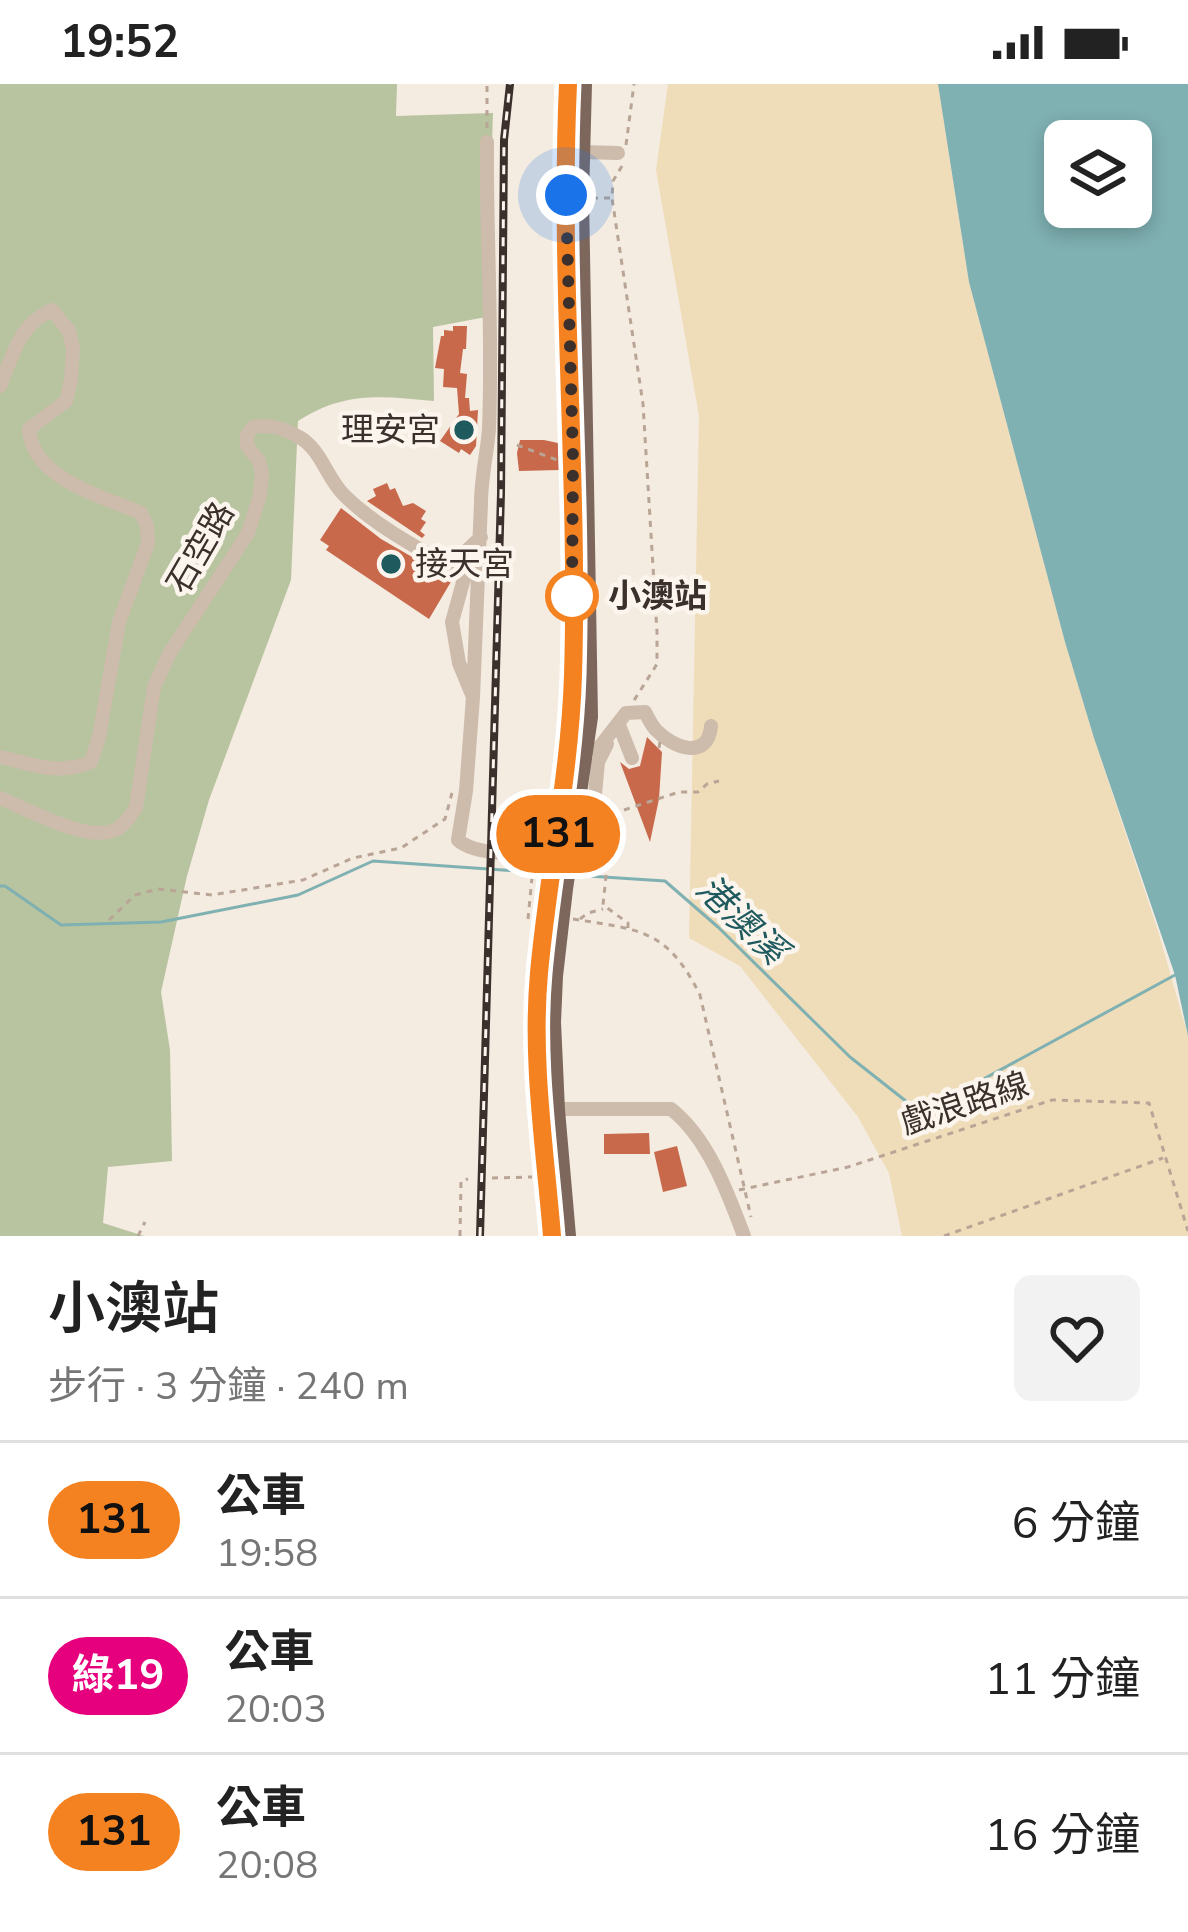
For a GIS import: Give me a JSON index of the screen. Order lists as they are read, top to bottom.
{
  "streets": {
    "street": ["石空路"],
    "path": ["戲浪路線"]
  },
  "water": ["港澳溪"],
  "places": ["理安宮", "接天宮", "小澳站"],
  "lines": ["bus line 131"],
  "page": {
    "status": "19:52",
    "on_map": "131",
    "heading": ["小澳站", "步行 · 3 分鐘 · 240 m"],
    "list": [
      {
        "mark": "131",
        "name": "公車",
        "note": "19:58",
        "value": "6 分鐘"
      },
      {
        "mark": "綠19",
        "name": "公車",
        "note": "20:03",
        "value": "11 分鐘"
      },
      {
        "mark": "131",
        "name": "公車",
        "note": "20:08",
        "value": "16 分鐘"
      }
    ]
  }
}
